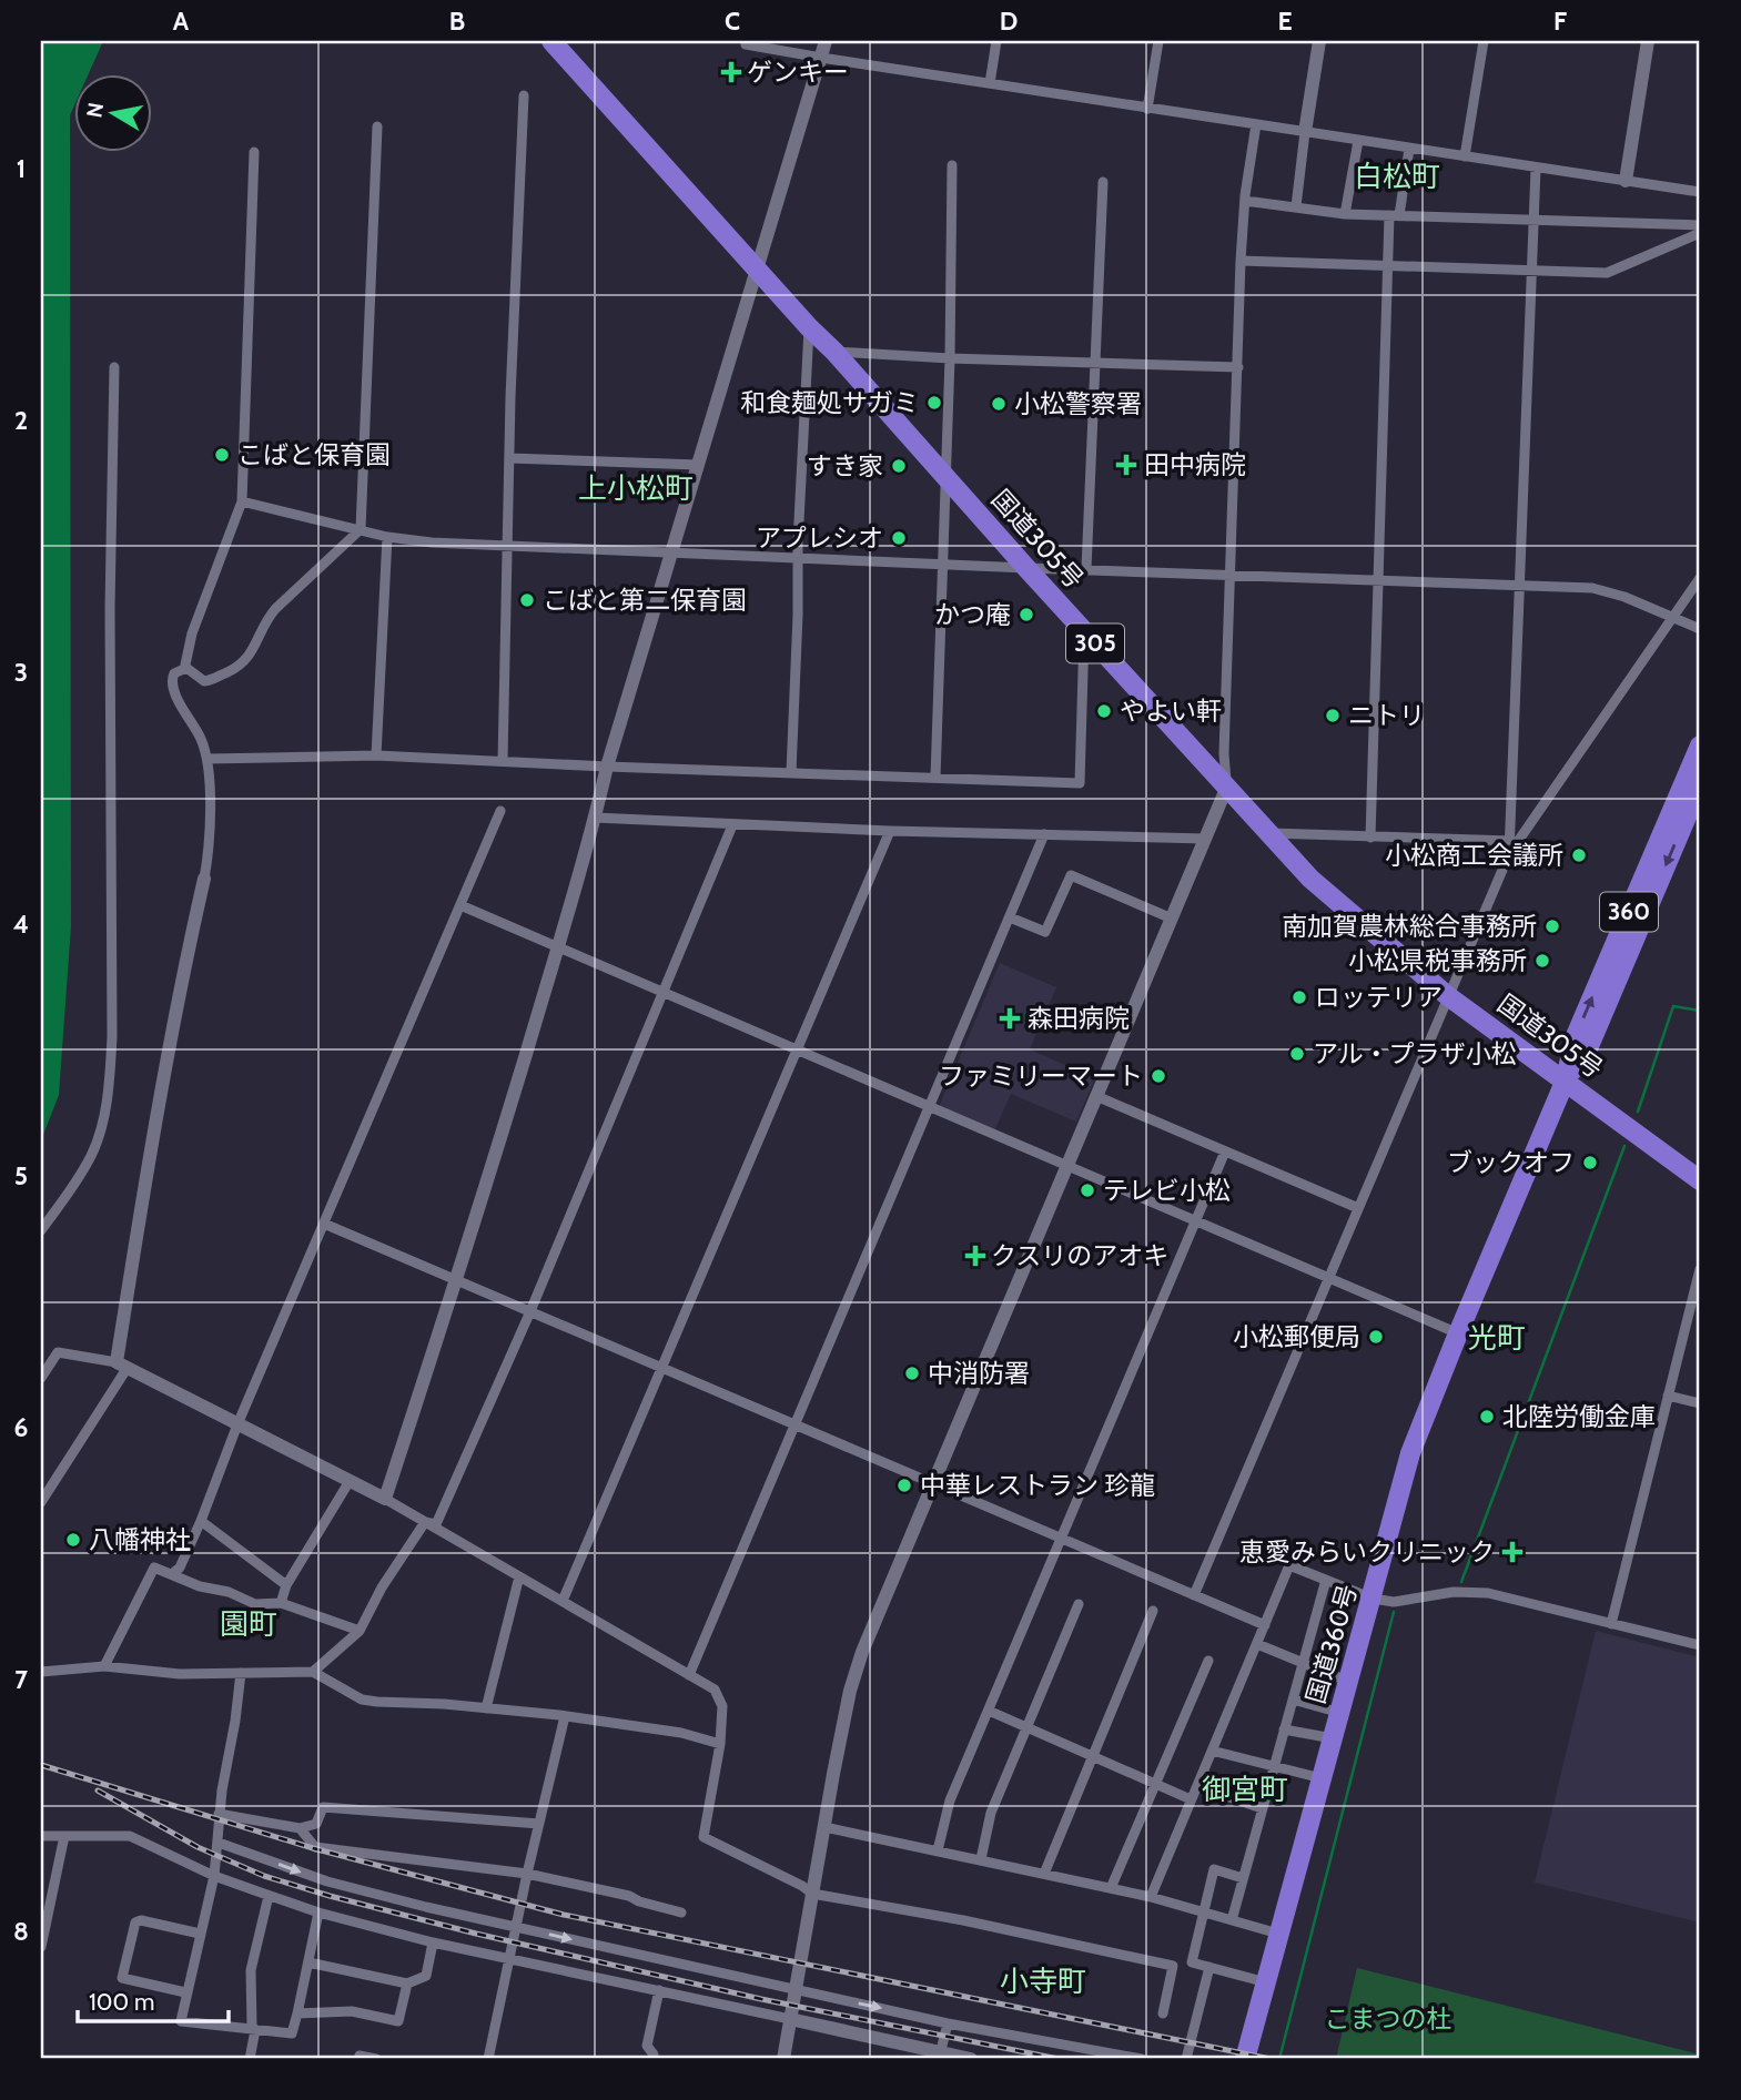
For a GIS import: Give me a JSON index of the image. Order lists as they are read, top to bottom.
{
  "streets": {
    "highway": [
      "国道305号",
      "305",
      "360",
      "国道360号"
    ]
  },
  "crossings": [
    ["国道305号", "国道360号"]
  ],
  "districts": [
    "白松町",
    "上小松町",
    "光町",
    "園町",
    "御宮町",
    "小寺町"
  ],
  "parks": ["こまつの杜"],
  "places": {
    "health": [
      "ゲンキー",
      "田中病院",
      "森田病院",
      "クスリのアオキ",
      "恵愛みらいクリニック"
    ],
    "other": [
      "和食麺処サガミ",
      "小松警察署",
      "こばと保育園",
      "すき家",
      "アプレシオ",
      "こばと第二保育園",
      "かつ庵",
      "やよい軒",
      "ニトリ",
      "小松商工会議所",
      "南加賀農林総合事務所",
      "小松県税事務所",
      "ロッテリア",
      "アル・プラザ小松",
      "ファミリーマート",
      "ブックオフ",
      "テレビ小松",
      "小松郵便局",
      "中消防署",
      "北陸労働金庫",
      "中華レストラン 珍龍",
      "八幡神社"
    ]
  },
  "scale_bar": "100 m",
  "north": "left",
  "grid": {
    "columns": [
      "A",
      "B",
      "C",
      "D",
      "E",
      "F"
    ],
    "rows": [
      "1",
      "2",
      "3",
      "4",
      "5",
      "6",
      "7",
      "8"
    ]
  }
}
